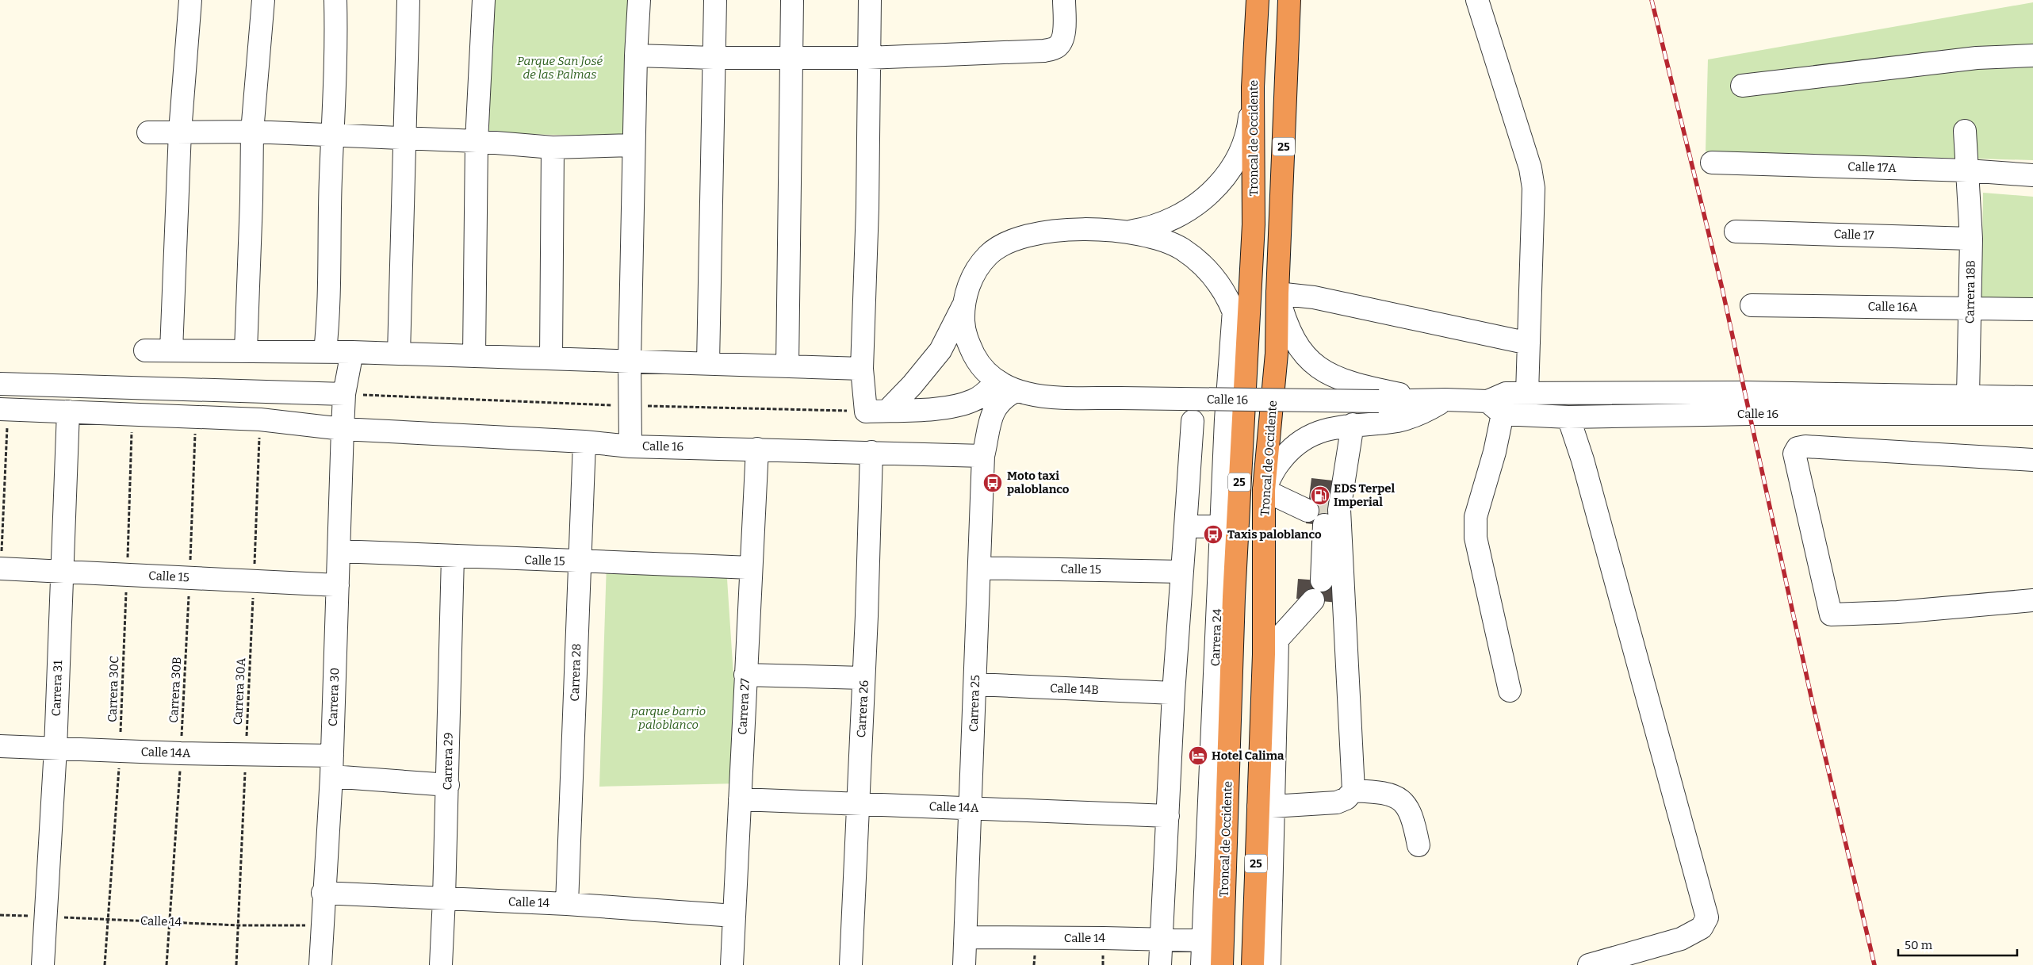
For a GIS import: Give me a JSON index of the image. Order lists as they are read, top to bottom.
{
  "streets": {
    "highway": ["Troncal de Occidente", "25"],
    "street": [
      "Calle 17A",
      "Calle 17",
      "Carrera 18B",
      "Calle 16A",
      "Calle 16",
      "Calle 15",
      "Carrera 24",
      "Carrera 28",
      "Carrera 31",
      "Calle 14B",
      "Carrera 30",
      "Carrera 25",
      "Carrera 27",
      "Carrera 26",
      "Calle 14A",
      "Carrera 29",
      "Calle 14"
    ],
    "path": ["Carrera 30C", "Carrera 30B", "Carrera 30A"]
  },
  "crossings": [
    ["Calle 17A", "Carrera 18B"],
    ["Calle 17", "Carrera 18B"],
    ["Carrera 18B", "Calle 16A"],
    ["Carrera 18B", "Calle 16"],
    ["Calle 16", "Carrera 28"],
    ["Calle 16", "Carrera 31"],
    ["Calle 16", "Carrera 30C"],
    ["Calle 16", "Carrera 30B"],
    ["Calle 16", "Carrera 30A"],
    ["Calle 16", "Carrera 30"],
    ["Calle 16", "Carrera 25"],
    ["Calle 16", "Carrera 27"],
    ["Calle 16", "Carrera 26"],
    ["Calle 15", "Carrera 28"],
    ["Calle 15", "Carrera 31"],
    ["Calle 15", "Carrera 30C"],
    ["Calle 15", "Carrera 30B"],
    ["Calle 15", "Carrera 30A"],
    ["Calle 15", "Carrera 30"],
    ["Calle 15", "Carrera 25"],
    ["Calle 15", "Carrera 27"],
    ["Calle 15", "Carrera 29"],
    ["Carrera 24", "Calle 14"],
    ["Carrera 28", "Calle 14"],
    ["Carrera 31", "Calle 14A"],
    ["Carrera 31", "Calle 14"],
    ["Carrera 30C", "Calle 14A"],
    ["Carrera 30C", "Calle 14"],
    ["Calle 14B", "Carrera 25"],
    ["Carrera 30B", "Calle 14A"],
    ["Carrera 30B", "Calle 14"],
    ["Carrera 30A", "Calle 14A"],
    ["Carrera 30A", "Calle 14"],
    ["Carrera 30", "Calle 14A"],
    ["Carrera 30", "Calle 14"],
    ["Carrera 25", "Calle 14A"],
    ["Carrera 25", "Calle 14"],
    ["Carrera 27", "Calle 14A"],
    ["Carrera 27", "Calle 14"],
    ["Carrera 26", "Calle 14A"],
    ["Carrera 29", "Calle 14"]
  ],
  "parks": ["Parque San José de las Palmas", "parque barrio paloblanco"],
  "places": {
    "bus stop": ["Moto taxi paloblanco", "Taxis paloblanco"],
    "fuel station": ["EDS Terpel Imperial"],
    "hotel": ["Hotel Calima"]
  },
  "scale_bar": "50 m"
}
